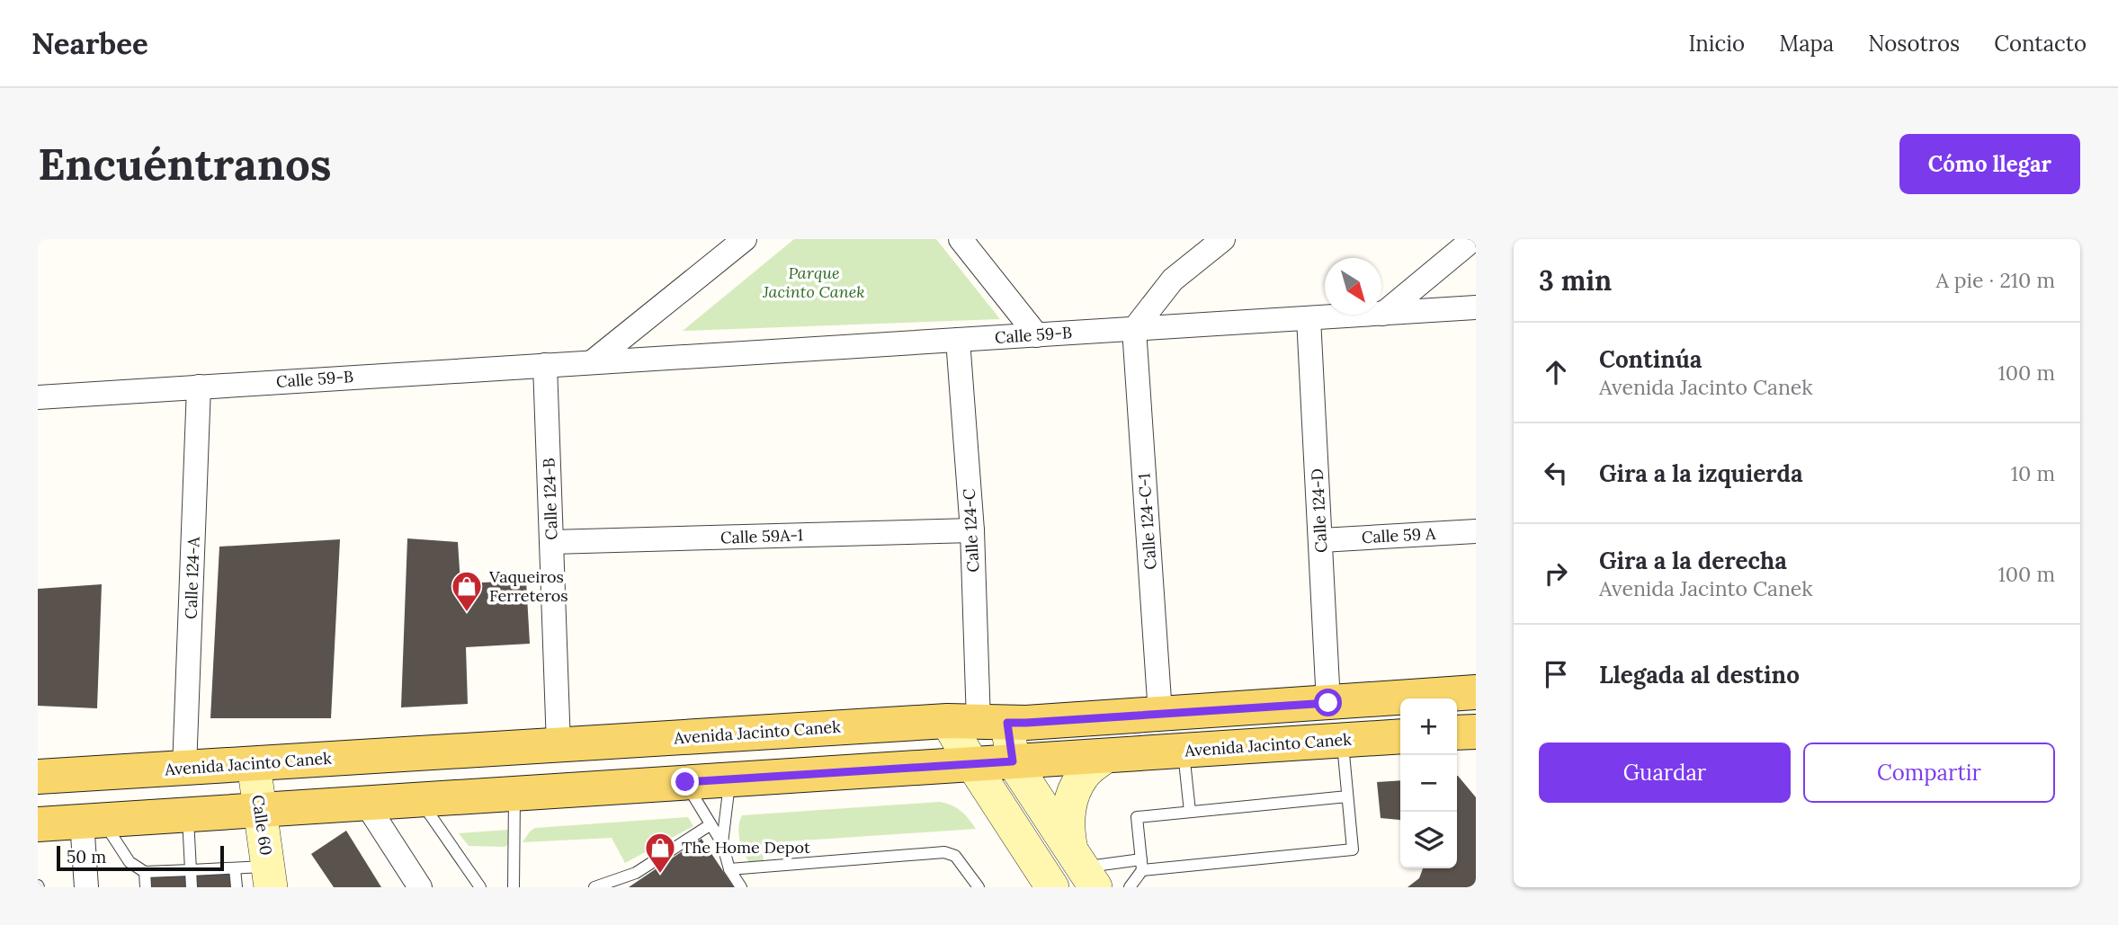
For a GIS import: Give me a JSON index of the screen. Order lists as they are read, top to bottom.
{
  "streets": {
    "main road": ["Avenida Jacinto Canek"],
    "street": [
      "Calle 59-B",
      "Calle 124-B",
      "Calle 124-D",
      "Calle 124-C-1",
      "Calle 124-C",
      "Calle 59 A",
      "Calle 59A-1",
      "Calle 124-A",
      "Calle 60"
    ]
  },
  "crossings": [
    ["Calle 59-B", "Calle 124-B"],
    ["Calle 59-B", "Calle 124-D"],
    ["Calle 59-B", "Calle 124-C-1"],
    ["Calle 59-B", "Calle 124-C"],
    ["Calle 59-B", "Calle 124-A"],
    ["Calle 124-B", "Calle 59A-1"],
    ["Calle 124-B", "Avenida Jacinto Canek"],
    ["Calle 124-D", "Calle 59 A"],
    ["Calle 124-D", "Avenida Jacinto Canek"],
    ["Calle 124-C-1", "Avenida Jacinto Canek"],
    ["Calle 124-C", "Calle 59A-1"],
    ["Calle 124-C", "Avenida Jacinto Canek"],
    ["Calle 124-A", "Avenida Jacinto Canek"],
    ["Avenida Jacinto Canek", "Calle 60"]
  ],
  "parks": ["Parque Jacinto Canek"],
  "places": {
    "shop": ["Vaqueiros Ferreteros", "The Home Depot"]
  },
  "scale_bar": "50 m",
  "north": "bottom right",
  "page": {
    "header": "Nearbee",
    "nav": [
      "Inicio",
      "Mapa",
      "Nosotros",
      "Contacto"
    ],
    "buttons": [
      "Cómo llegar",
      ["Guardar", "Compartir"]
    ],
    "title": "Encuéntranos",
    "heading": ["3 min", "A pie · 210 m"],
    "list": [
      ["Continúa", "Avenida Jacinto Canek", "100 m"],
      ["Gira a la izquierda", "10 m"],
      ["Gira a la derecha", "Avenida Jacinto Canek", "100 m"],
      "Llegada al destino"
    ],
    "map_buttons": ["+", "−"],
    "scale": "50 m"
  }
}
